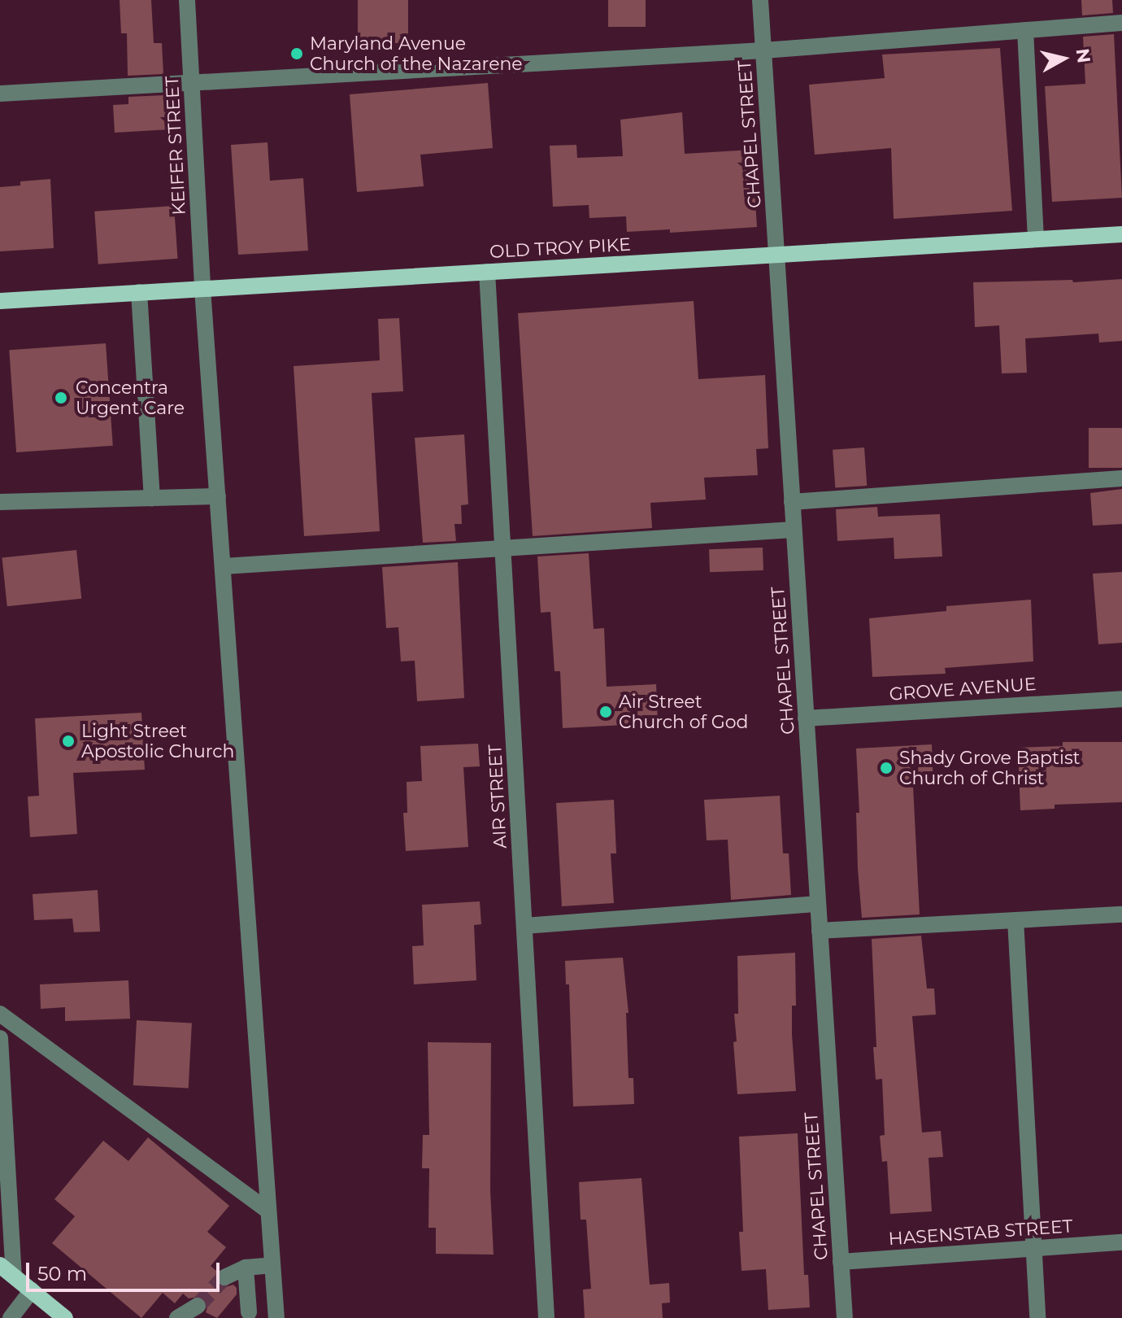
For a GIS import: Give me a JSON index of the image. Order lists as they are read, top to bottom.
{
  "streets": {
    "main road": ["OLD TROY PIKE"],
    "street": [
      "CHAPEL STREET",
      "KEIFER STREET",
      "GROVE AVENUE",
      "AIR STREET",
      "HASENSTAB STREET"
    ]
  },
  "crossings": [
    ["CHAPEL STREET", "OLD TROY PIKE"],
    ["CHAPEL STREET", "GROVE AVENUE"],
    ["CHAPEL STREET", "HASENSTAB STREET"],
    ["KEIFER STREET", "OLD TROY PIKE"],
    ["OLD TROY PIKE", "AIR STREET"]
  ],
  "places": [
    "Maryland Avenue Church of the Nazarene",
    "Concentra Urgent Care",
    "Air Street Church of God",
    "Light Street Apostolic Church",
    "Shady Grove Baptist Church of Christ"
  ],
  "scale_bar": "50 m",
  "north": "right"
}
